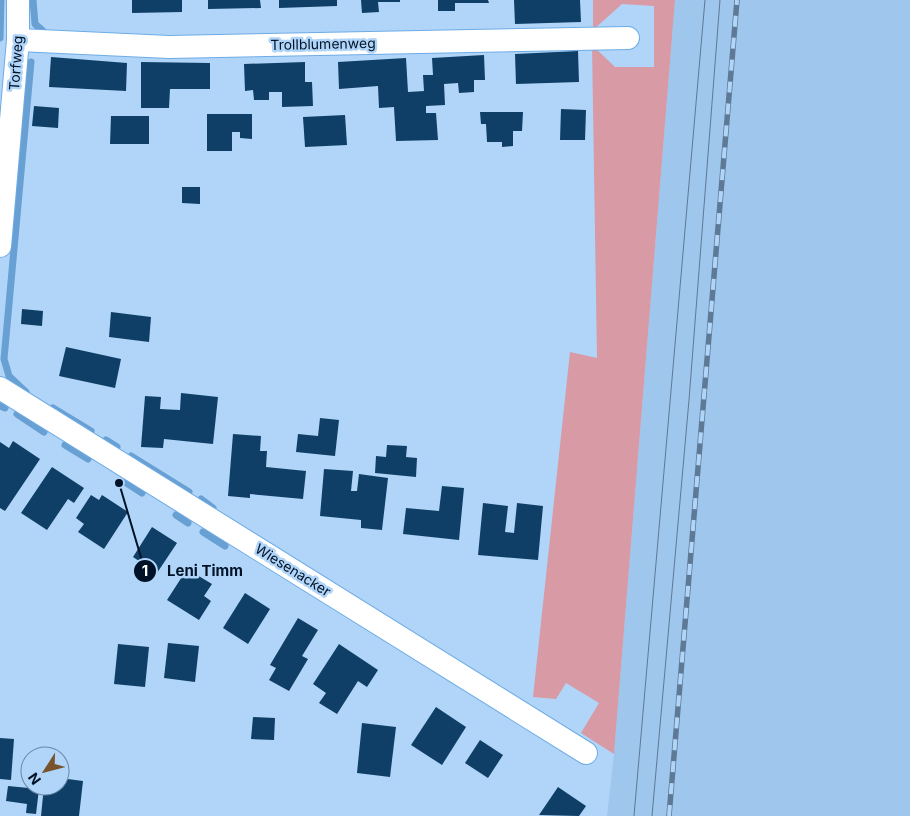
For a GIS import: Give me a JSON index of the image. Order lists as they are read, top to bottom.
{
  "streets": {
    "street": ["Trollblumenweg", "Torfweg", "Wiesenacker"]
  },
  "crossings": [
    ["Trollblumenweg", "Torfweg"]
  ],
  "places": ["Leni Timm"],
  "north": "bottom left"
}
